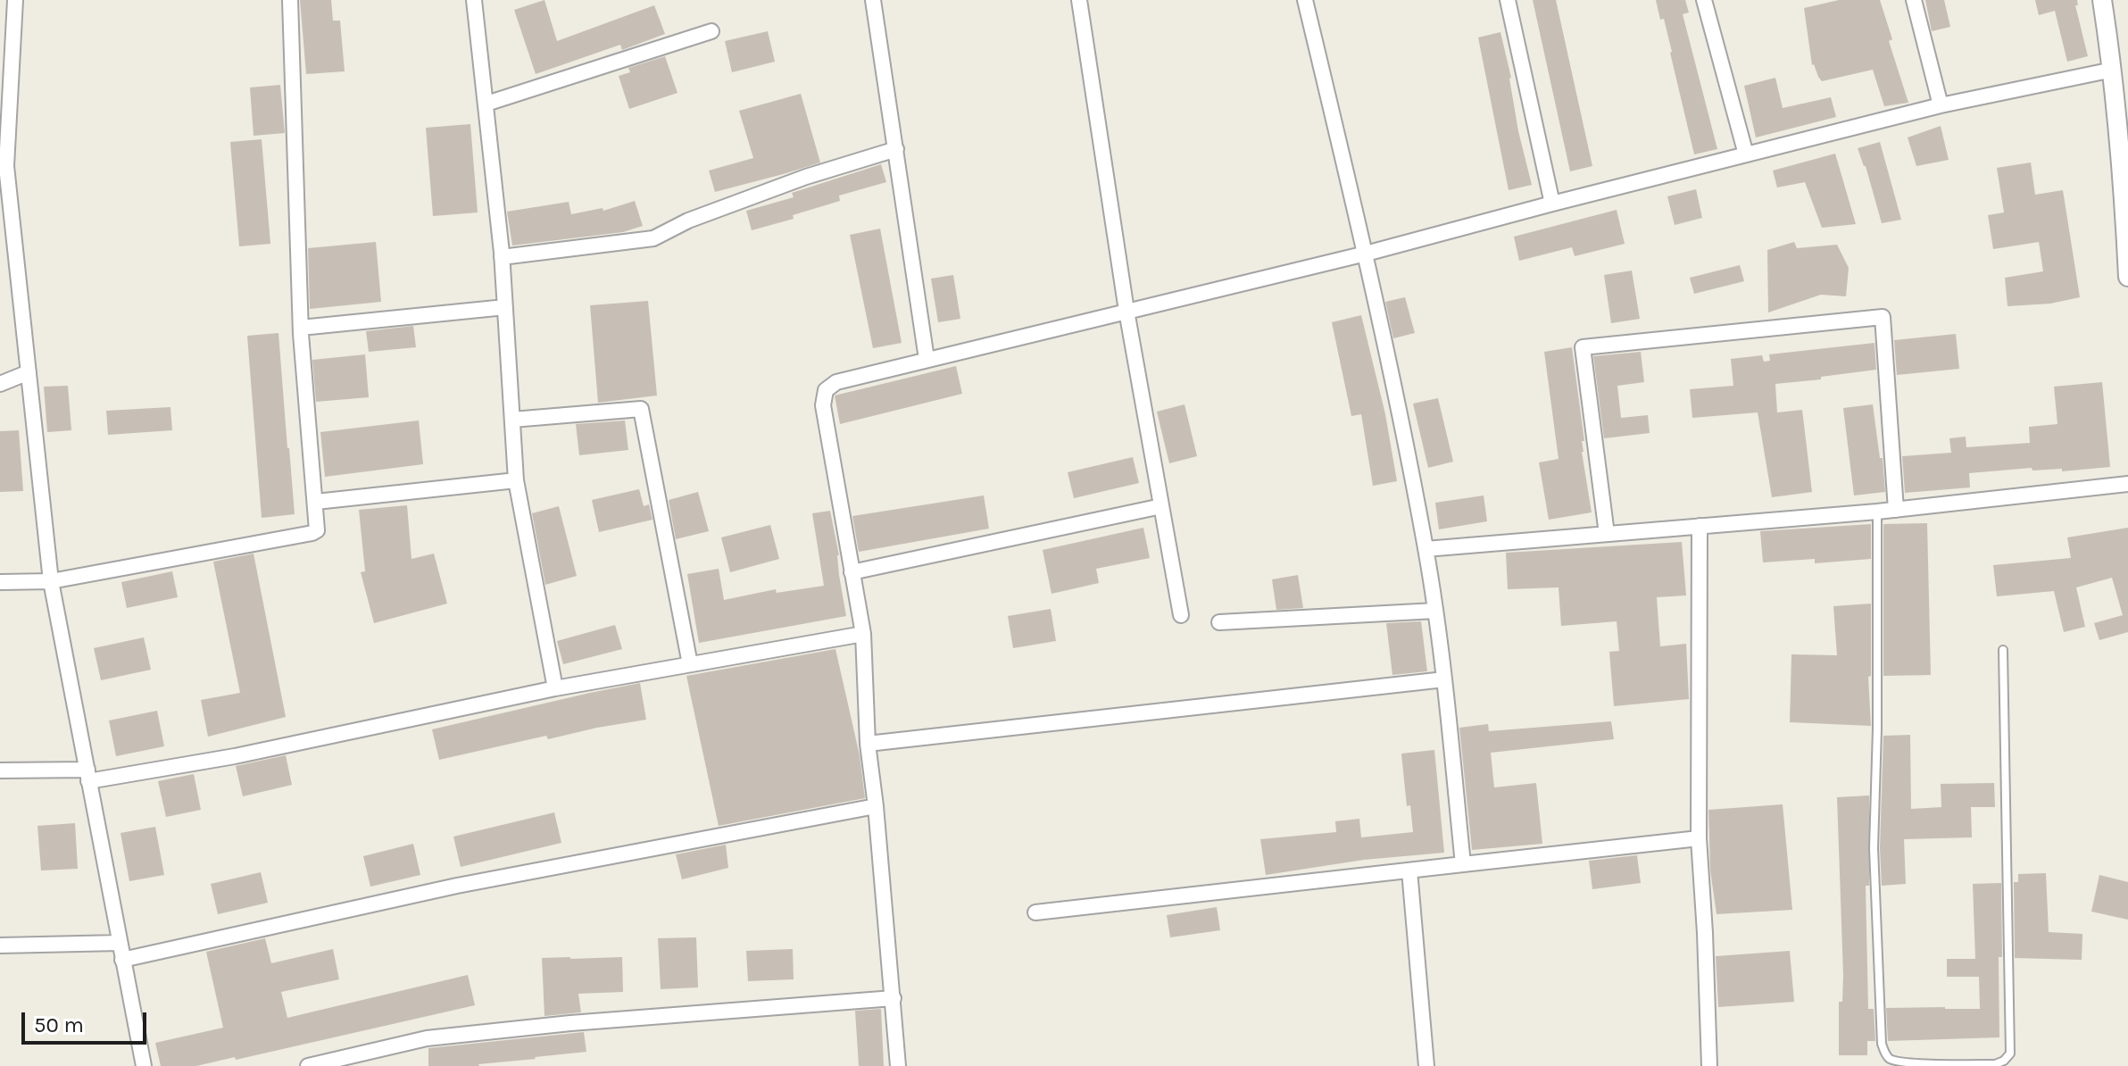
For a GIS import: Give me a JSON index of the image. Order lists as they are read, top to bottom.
{
  "scale_bar": "50 m"
}
